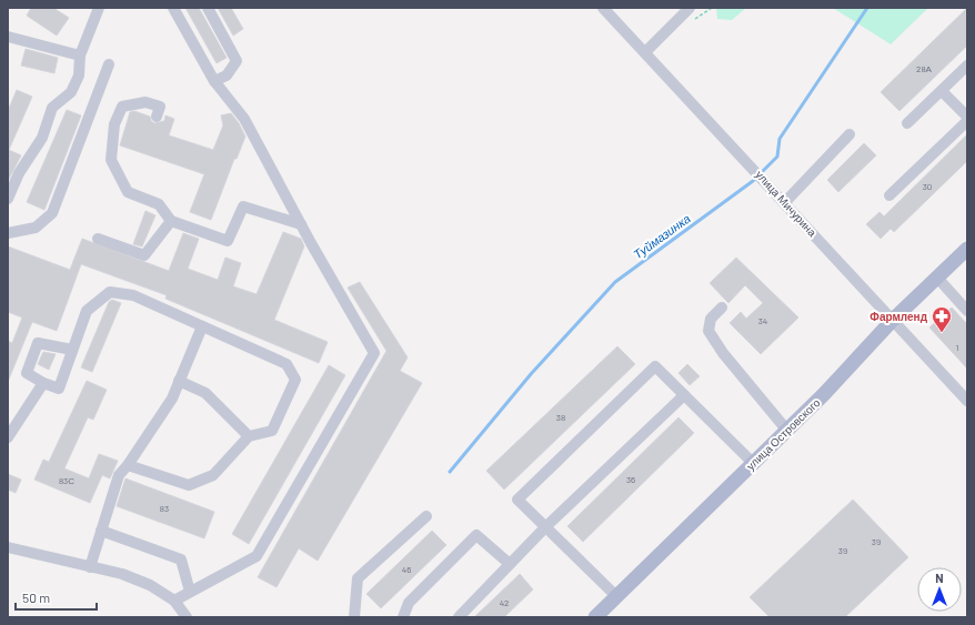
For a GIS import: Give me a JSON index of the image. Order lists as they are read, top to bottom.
{
  "streets": {
    "main road": ["улица Островского"],
    "street": ["улица Мичурина"]
  },
  "crossings": [
    ["улица Мичурина", "улица Островского"]
  ],
  "water": ["Туймазинка"],
  "places": {
    "pharmacy": ["Фармленд"]
  },
  "house_numbers": [
    "28А",
    "30",
    "34",
    "1",
    "38",
    "36",
    "83С",
    "83",
    "39",
    "39",
    "46",
    "42"
  ],
  "scale_bar": "50 m",
  "north": "top"
}
